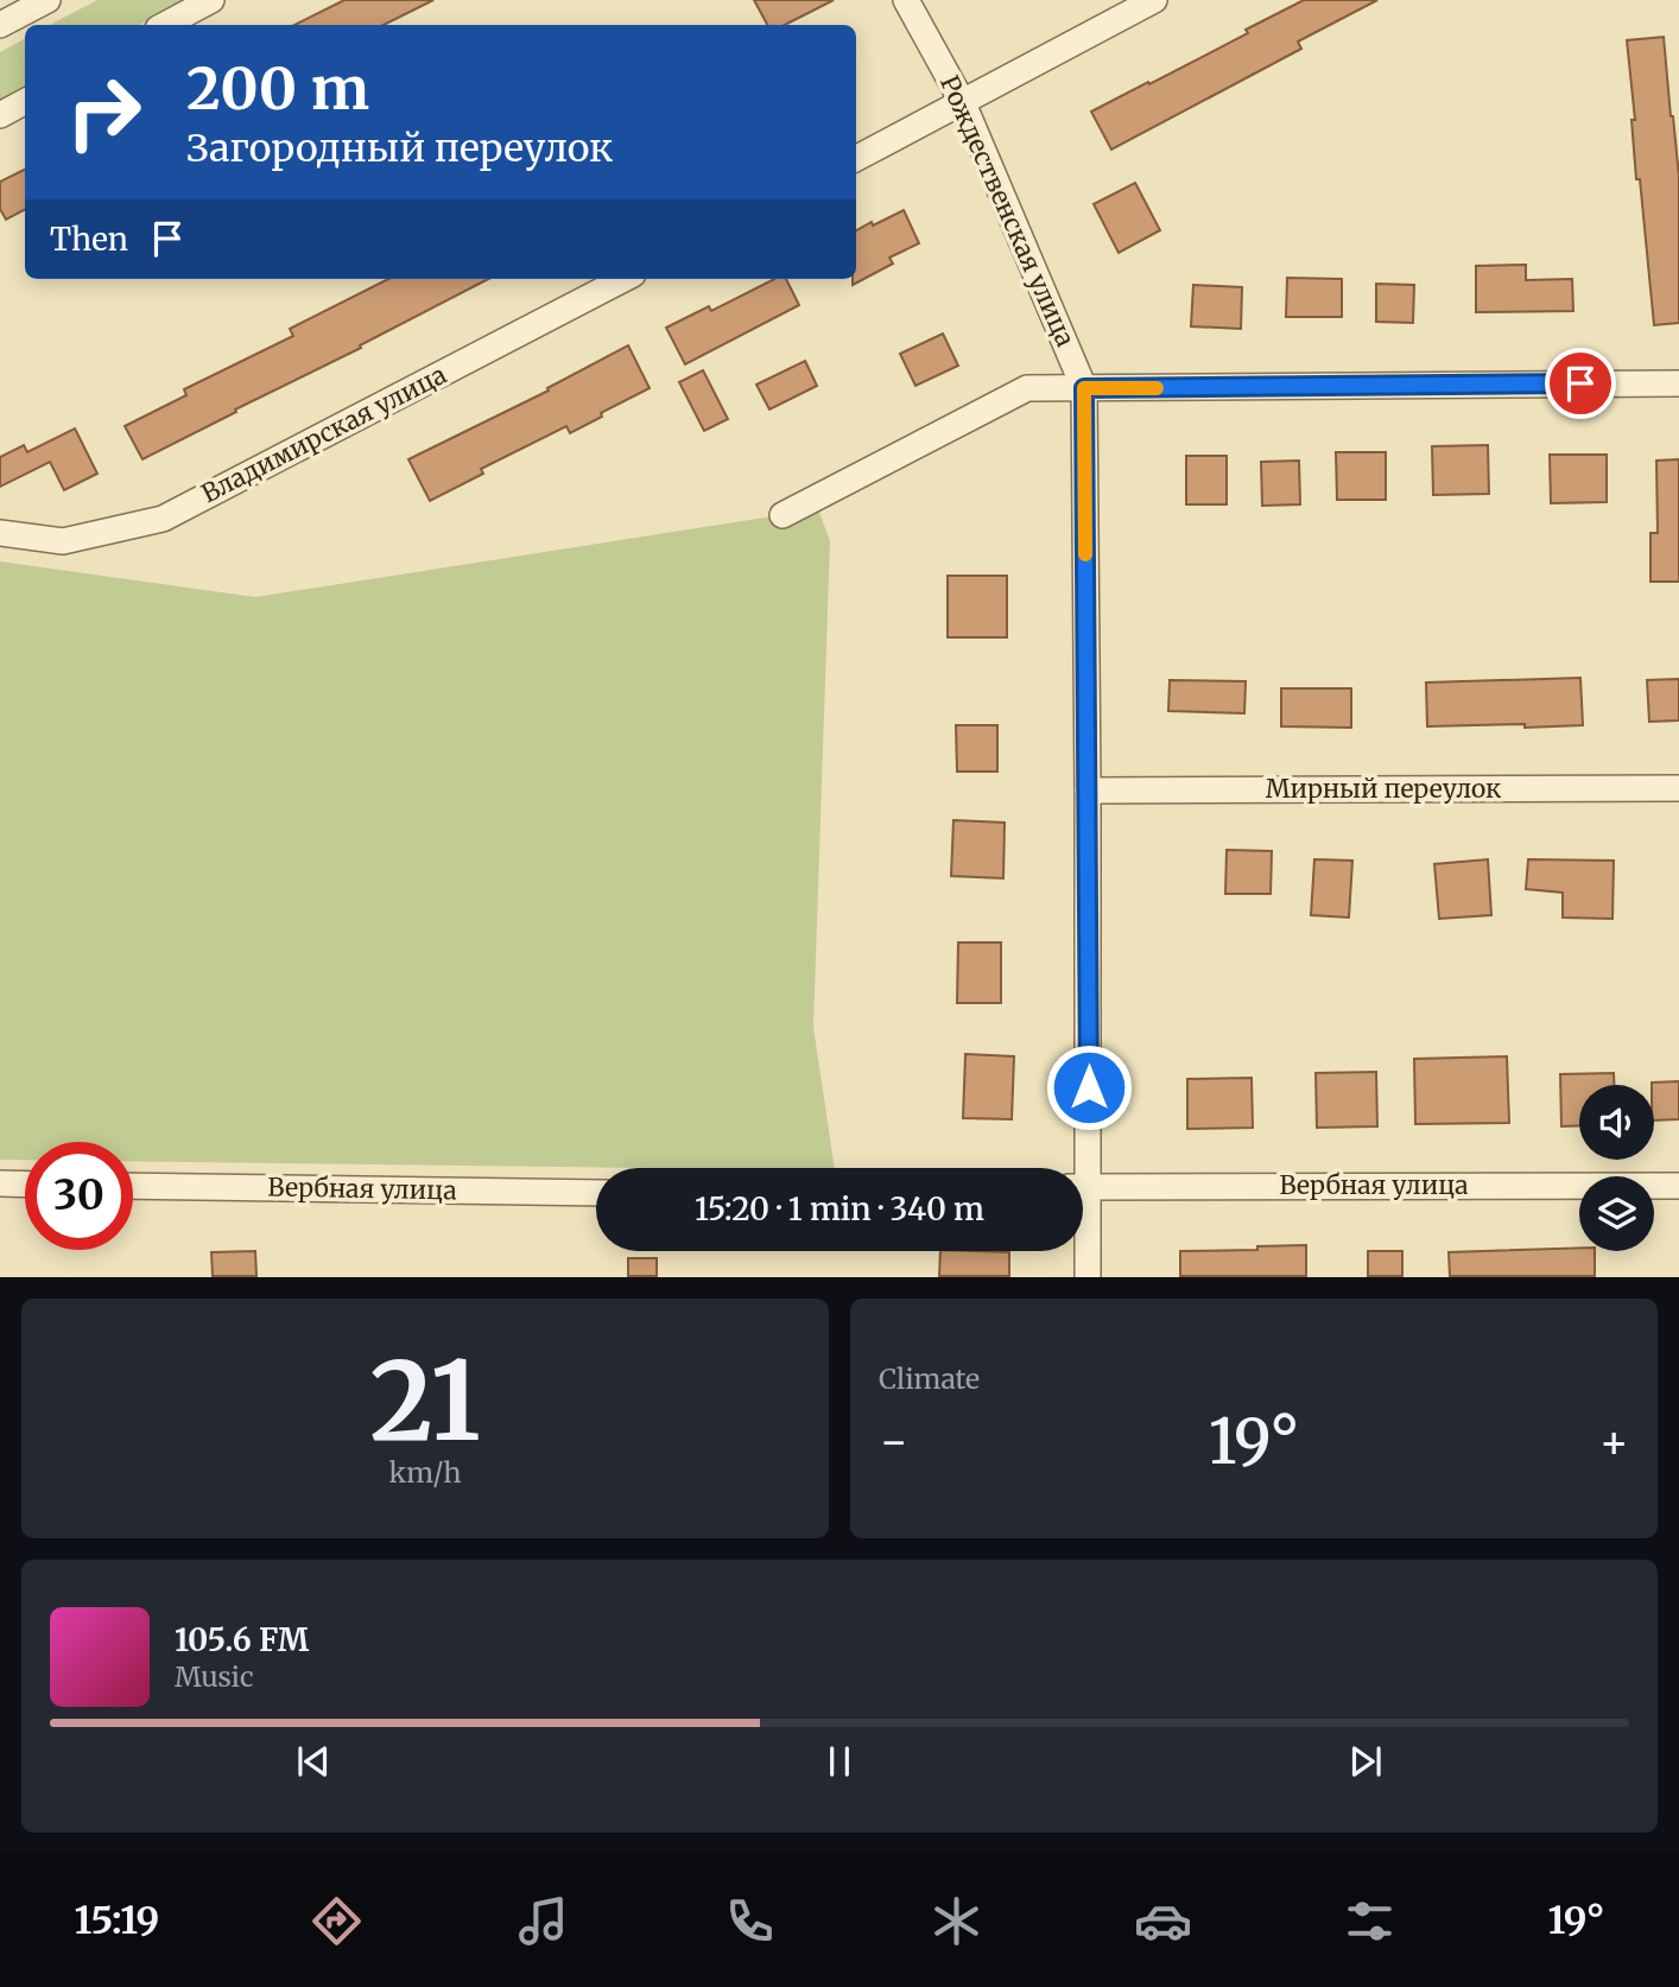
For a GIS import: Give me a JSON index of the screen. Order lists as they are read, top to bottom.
{
  "streets": {
    "street": [
      "Рождественская улица",
      "Владимирская улица",
      "Мирный переулок",
      "Вербная улица"
    ]
  },
  "crossings": [
    ["Рождественская улица", "Мирный переулок"]
  ],
  "page": {
    "turn": ["200 m", "Загородный переулок"],
    "then": "Then",
    "limit": "30",
    "trip": "15:20 · 1 min · 340 m",
    "tile": [
      ["21", "km/h"],
      "Climate"
    ],
    "heat": ["−", "19°", "+"],
    "song": ["105.6 FM", "Music"],
    "tabs": ["15:19", "19°"]
  }
}
